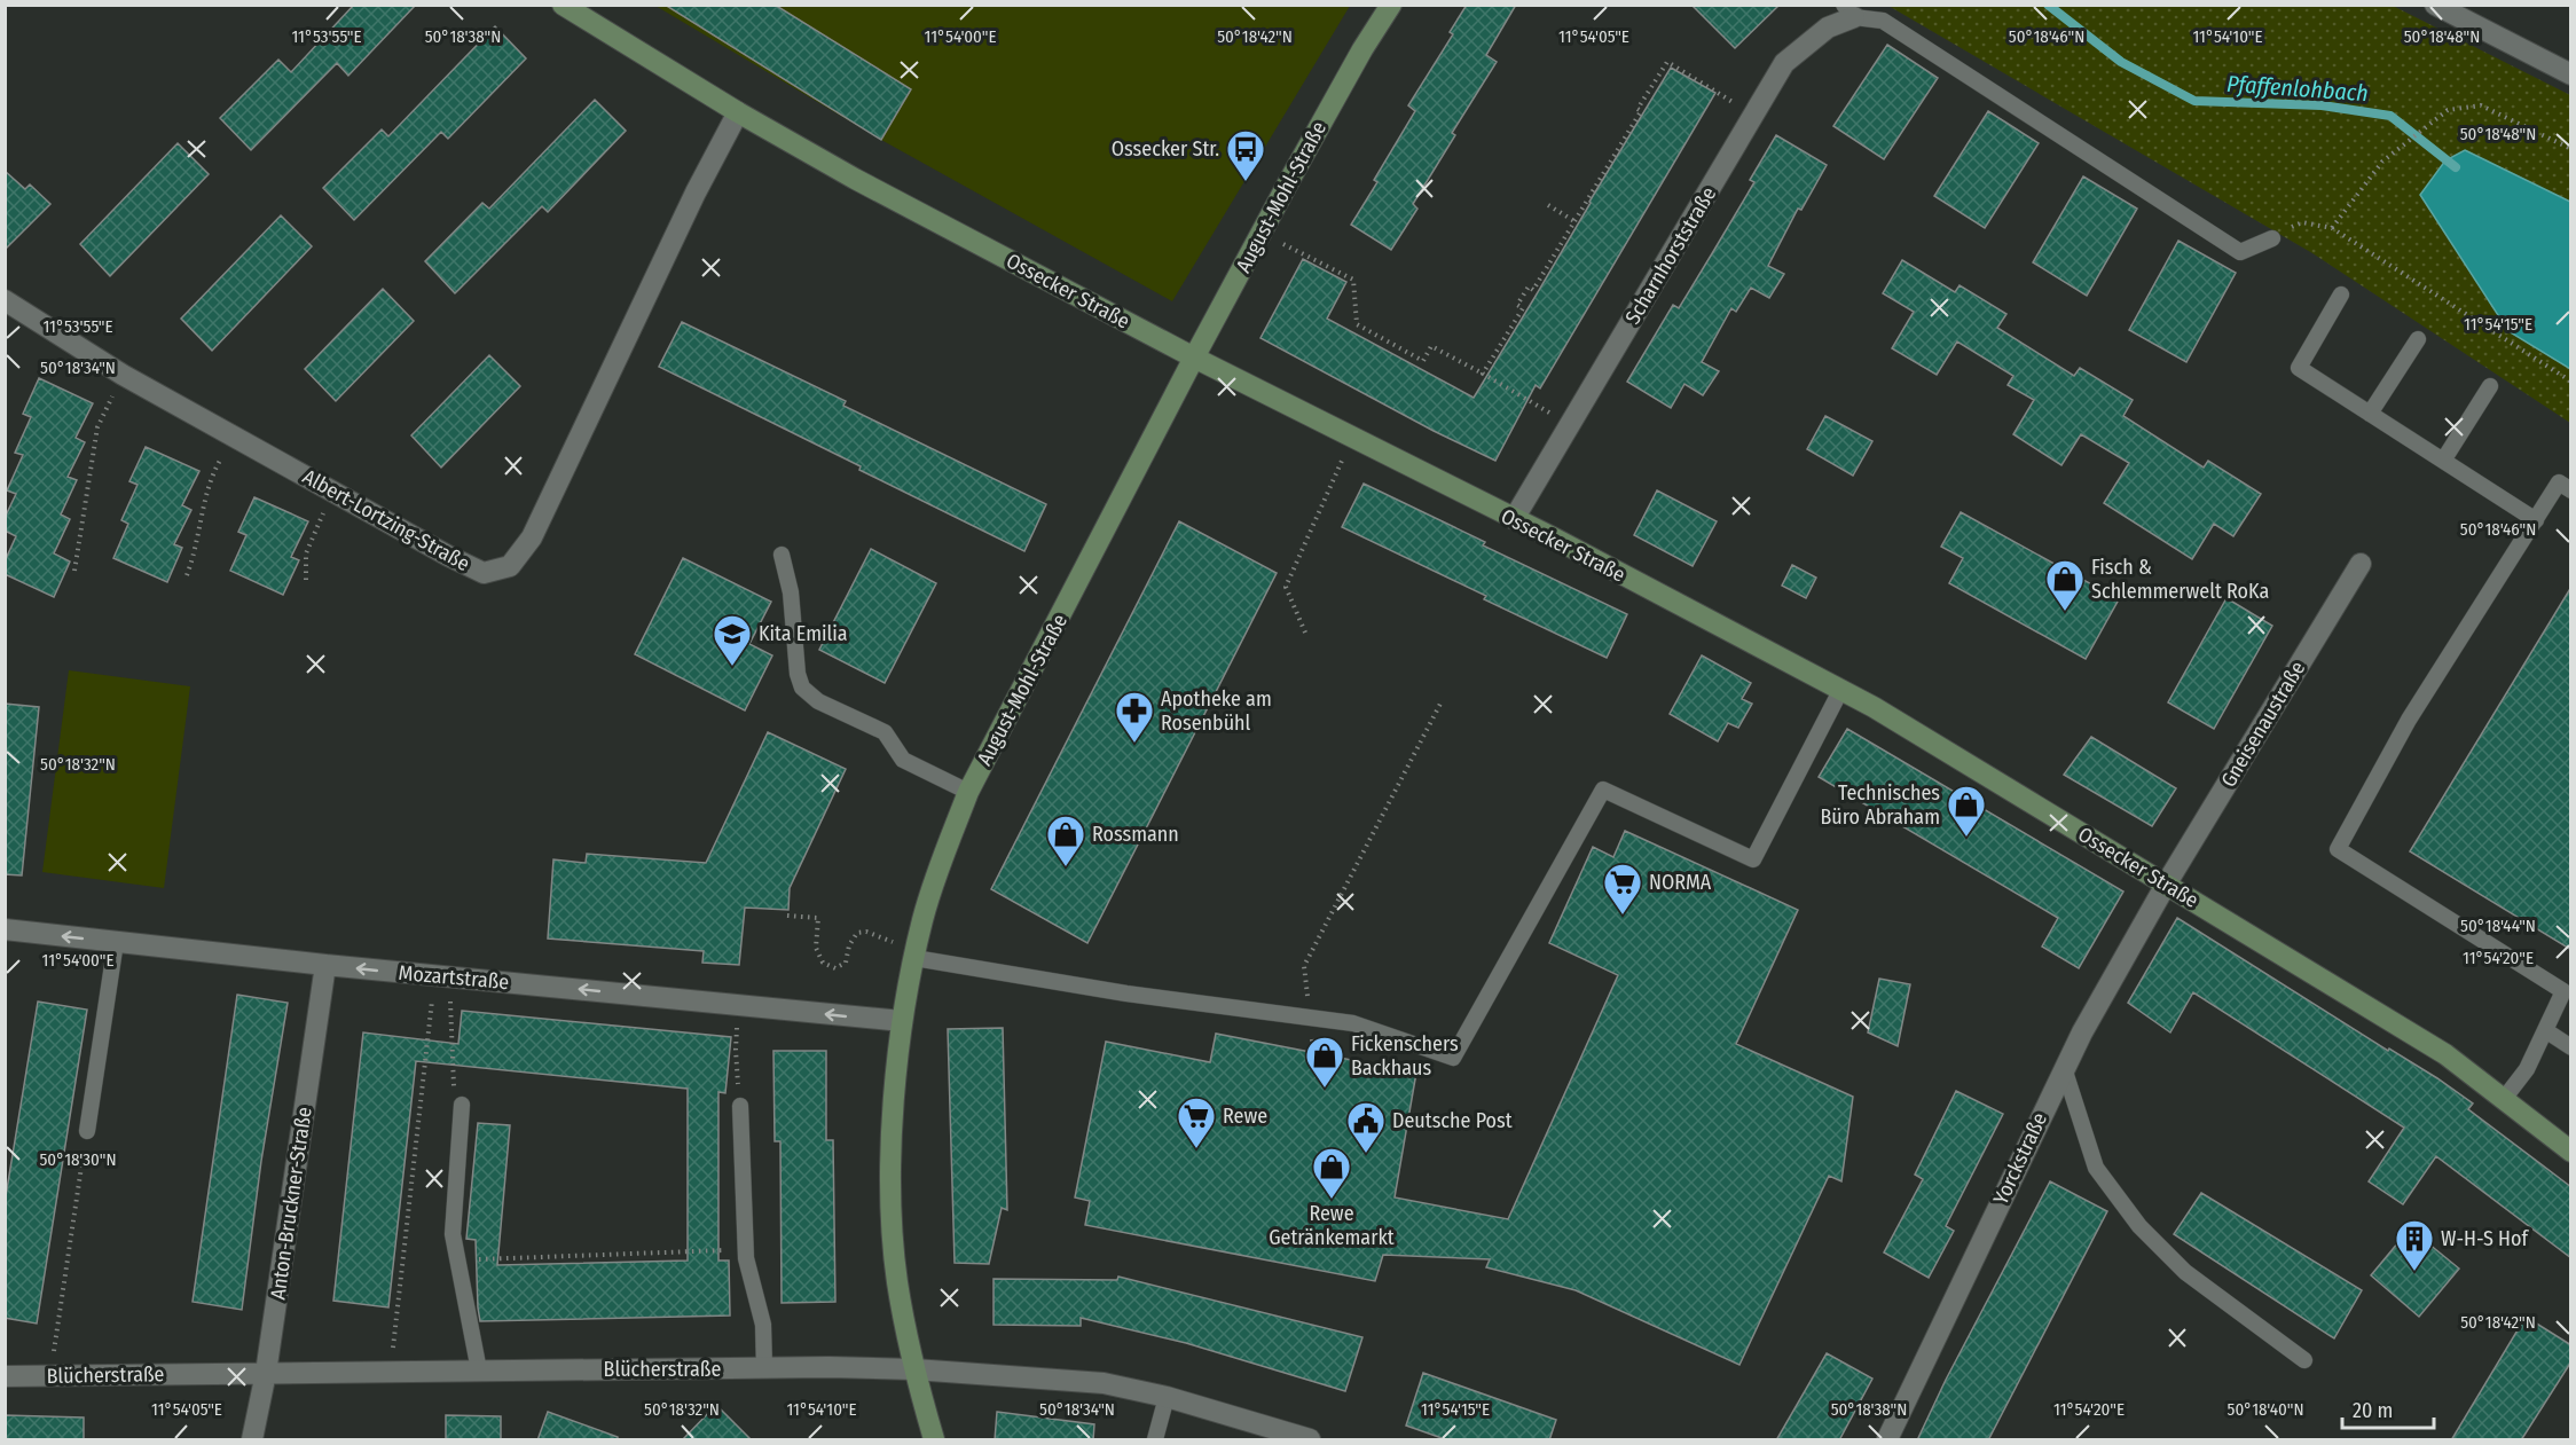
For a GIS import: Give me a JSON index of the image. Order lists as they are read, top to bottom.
{
  "streets": {
    "street": [
      "August-Mohl-Straße",
      "Scharnhorststraße",
      "Ossecker Straße",
      "Albert-Lortzing-Straße",
      "Gneisenaustraße",
      "Mozartstraße",
      "Yorckstraße",
      "Anton-Bruckner-Straße",
      "Blücherstraße"
    ]
  },
  "crossings": [
    ["August-Mohl-Straße", "Ossecker Straße"],
    ["August-Mohl-Straße", "Mozartstraße"],
    ["August-Mohl-Straße", "Blücherstraße"],
    ["Scharnhorststraße", "Ossecker Straße"],
    ["Ossecker Straße", "Albert-Lortzing-Straße"],
    ["Ossecker Straße", "Gneisenaustraße"],
    ["Ossecker Straße", "Yorckstraße"],
    ["Gneisenaustraße", "Yorckstraße"],
    ["Mozartstraße", "Anton-Bruckner-Straße"],
    ["Anton-Bruckner-Straße", "Blücherstraße"]
  ],
  "one_way": ["Mozartstraße"],
  "water": ["Pfaffenlohbach"],
  "places": {
    "bus stop": ["Ossecker Str."],
    "shop": [
      "Fisch & Schlemmerwelt RoKa",
      "Technisches Büro Abraham",
      "Rossmann",
      "Fickenschers Backhaus",
      "Rewe Getränkemarkt"
    ],
    "school or university": ["Kita Emilia"],
    "pharmacy": ["Apotheke am Rosenbühl"],
    "supermarket": ["NORMA", "Rewe"],
    "public building": ["Deutsche Post"],
    "building": ["W-H-S Hof"]
  },
  "scale_bar": "20 m",
  "coordinates": [
    "11°53'55\"E",
    "50°18'38\"N",
    "11°54'00\"E",
    "50°18'42\"N",
    "11°54'05\"E",
    "50°18'46\"N",
    "11°54'10\"E",
    "50°18'48\"N",
    "11°54'15\"E",
    "50°18'34\"N",
    "50°18'32\"N",
    "50°18'44\"N",
    "11°54'20\"E",
    "50°18'30\"N",
    "50°18'40\"N"
  ]
}
